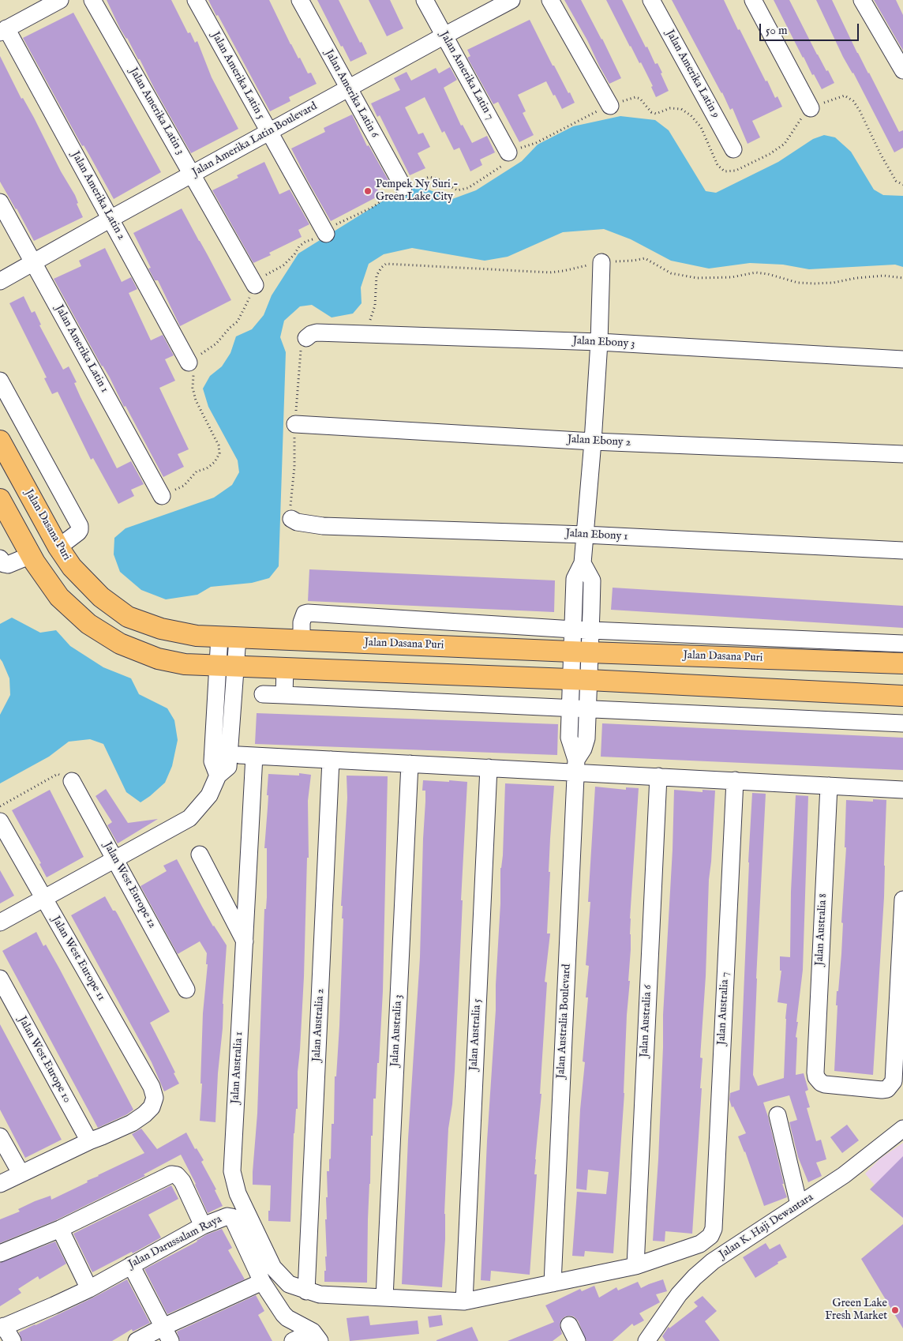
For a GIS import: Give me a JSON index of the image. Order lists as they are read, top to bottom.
{
  "streets": {
    "main road": ["Jalan Dasana Puri"],
    "street": [
      "Jalan Amerika Latin 9",
      "Jalan Amerika Latin 5",
      "Jalan Amerika Latin 7",
      "Jalan Amerika Latin 6",
      "Jalan Amerika Latin 3",
      "Jalan Amerika Latin Boulevard",
      "Jalan Amerika Latin 2",
      "Jalan Ebony 3",
      "Jalan Amerika Latin 1",
      "Jalan Ebony 2",
      "Jalan Ebony 1",
      "Jalan West Europe 12",
      "Jalan Australia 8",
      "Jalan West Europe 11",
      "Jalan Australia 7",
      "Jalan Australia Boulevard",
      "Jalan Australia 6",
      "Jalan Australia 2",
      "Jalan Australia 3",
      "Jalan Australia 5",
      "Jalan West Europe 10",
      "Jalan Australia 1",
      "Jalan K. Haji Dewantara",
      "Jalan Darussalam Raya"
    ]
  },
  "crossings": [
    ["Jalan Amerika Latin 5", "Jalan Amerika Latin Boulevard"],
    ["Jalan Amerika Latin 7", "Jalan Amerika Latin Boulevard"],
    ["Jalan Amerika Latin 6", "Jalan Amerika Latin Boulevard"],
    ["Jalan Amerika Latin 3", "Jalan Amerika Latin Boulevard"],
    ["Jalan Amerika Latin Boulevard", "Jalan Amerika Latin 2"],
    ["Jalan Amerika Latin Boulevard", "Jalan Amerika Latin 1"],
    ["Jalan West Europe 11", "Jalan West Europe 10"],
    ["Jalan Australia 7", "Jalan Australia 1"],
    ["Jalan Australia Boulevard", "Jalan Australia 1"],
    ["Jalan Australia 6", "Jalan Australia 1"],
    ["Jalan Australia 2", "Jalan Australia 1"],
    ["Jalan Australia 3", "Jalan Australia 1"],
    ["Jalan Australia 5", "Jalan Australia 1"]
  ],
  "places": ["Pempek Ny Suri - Green Lake City", "Green Lake Fresh Market"],
  "scale_bar": "50 m"
}
